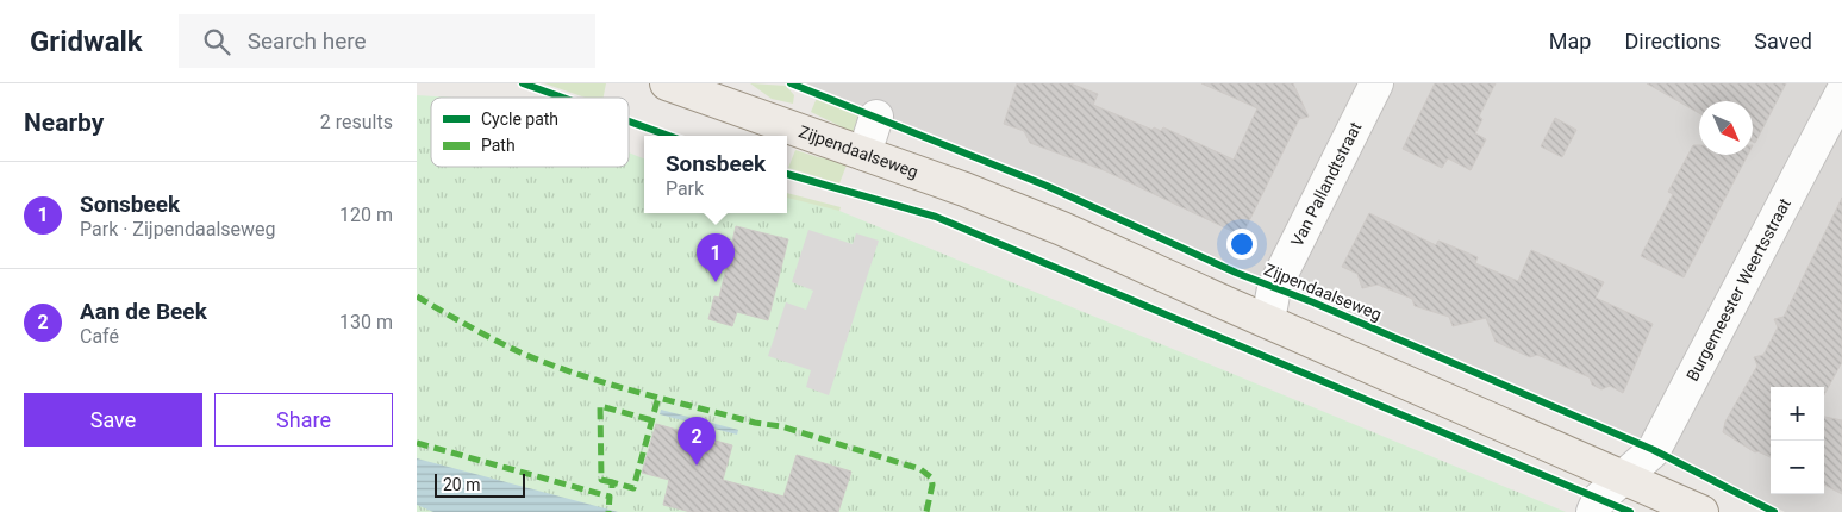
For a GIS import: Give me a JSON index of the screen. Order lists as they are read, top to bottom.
{
  "streets": {
    "main road": ["Zijpendaalseweg"],
    "street": ["Van Pallandtstraat", "Burgemeester Weertsstraat"]
  },
  "crossings": [
    ["Zijpendaalseweg", "Van Pallandtstraat"],
    ["Zijpendaalseweg", "Burgemeester Weertsstraat"]
  ],
  "legend": ["Cycle path", "Path"],
  "scale_bar": "20 m",
  "north": "bottom right",
  "page": {
    "header": "Gridwalk",
    "search": "Search here",
    "nav": ["Map", "Directions", "Saved"],
    "heading": ["Nearby", "2 results"],
    "popup": ["Sonsbeek", "Park"],
    "list": [
      {
        "mark": "1",
        "name": "Sonsbeek",
        "note": "Park · Zijpendaalseweg",
        "value": "120 m"
      },
      {
        "mark": "2",
        "name": "Aan de Beek",
        "note": "Café",
        "value": "130 m"
      }
    ],
    "pins": ["1", "2"],
    "buttons": ["Save", "Share"],
    "map_buttons": ["+", "−"],
    "scale": "20 m"
  }
}
